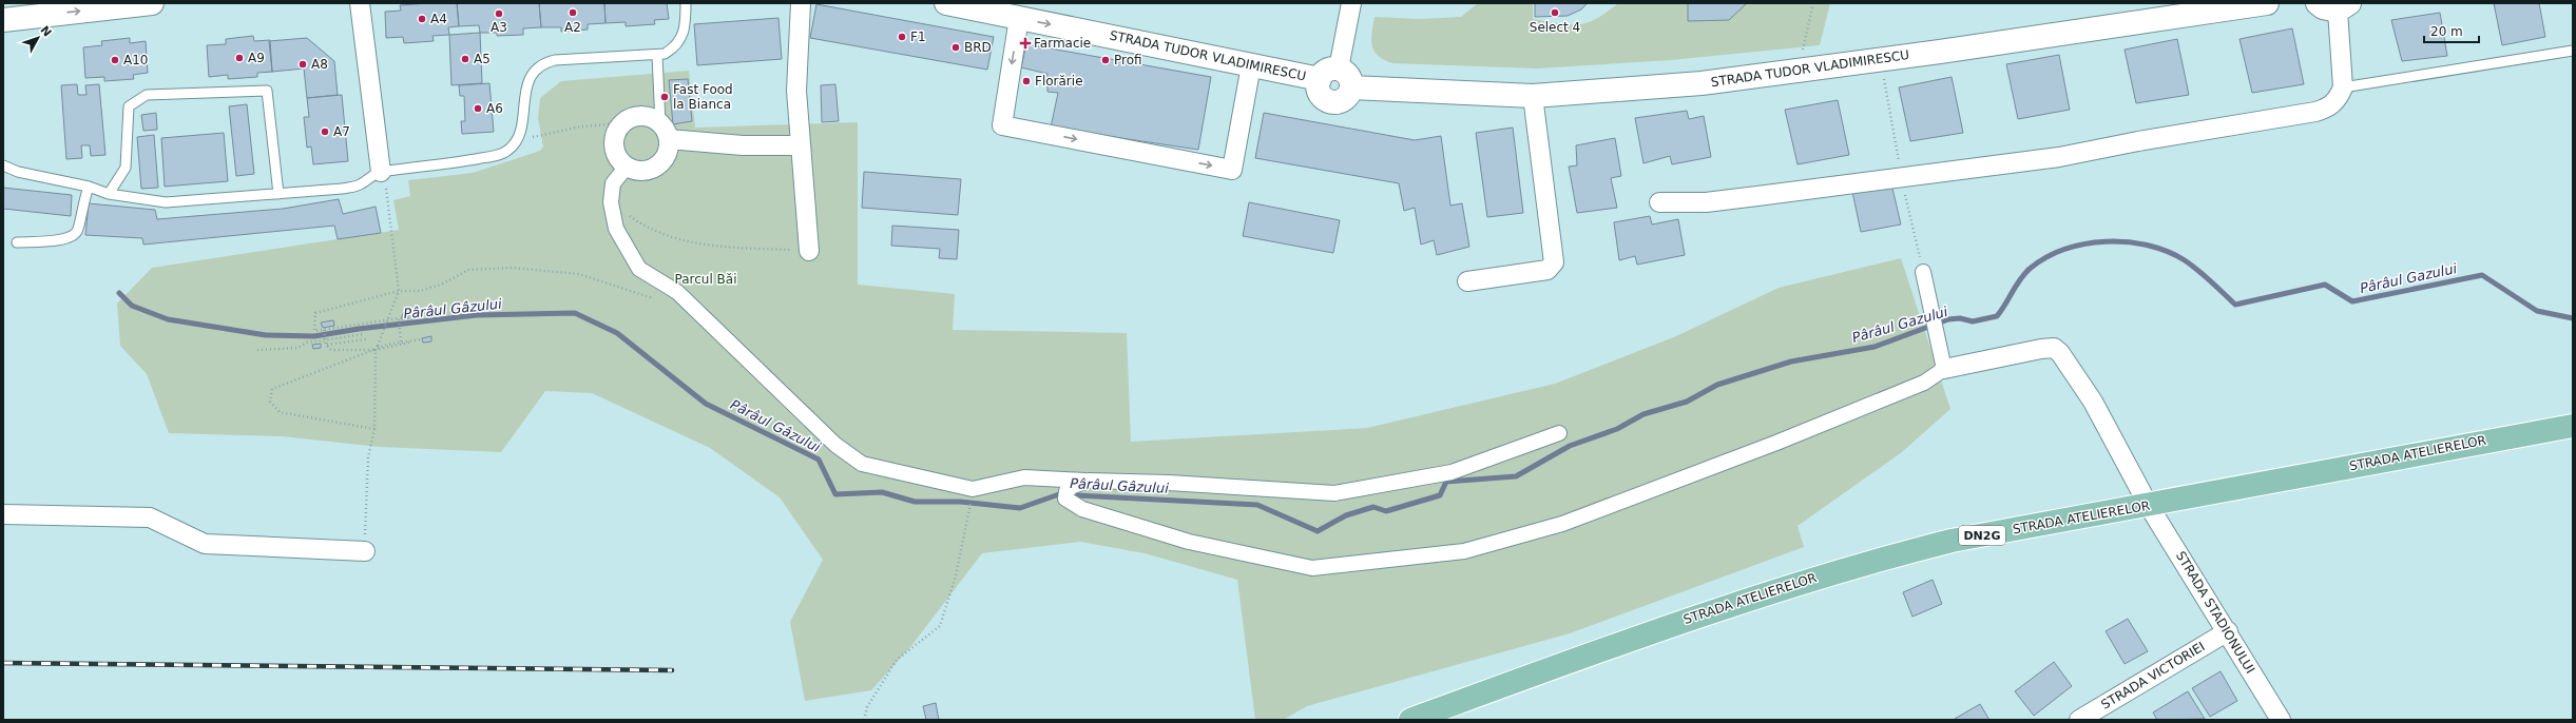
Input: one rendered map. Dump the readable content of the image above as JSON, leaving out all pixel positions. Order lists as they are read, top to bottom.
{
  "streets": {
    "main road": ["STRADA ATELIERELOR", "DN2G"],
    "street": ["STRADA TUDOR VLADIMIRESCU", "STRADA STADIONULUI", "STRADA VICTORIEI"]
  },
  "crossings": [
    ["STRADA ATELIERELOR", "STRADA STADIONULUI"],
    ["STRADA STADIONULUI", "STRADA VICTORIEI"]
  ],
  "water": ["Pârâul Gazului", "Pârâul Gâzului"],
  "parks": ["Parcul Băi"],
  "places": {
    "other": [
      "A2",
      "Select 4",
      "A3",
      "A4",
      "F1",
      "BRD",
      "A9",
      "A5",
      "A10",
      "Profi",
      "A8",
      "Florărie",
      "Fast Food la Bianca",
      "A6",
      "A7"
    ],
    "health": ["Farmacie"]
  },
  "scale_bar": "20 m",
  "north": "top right"
}
